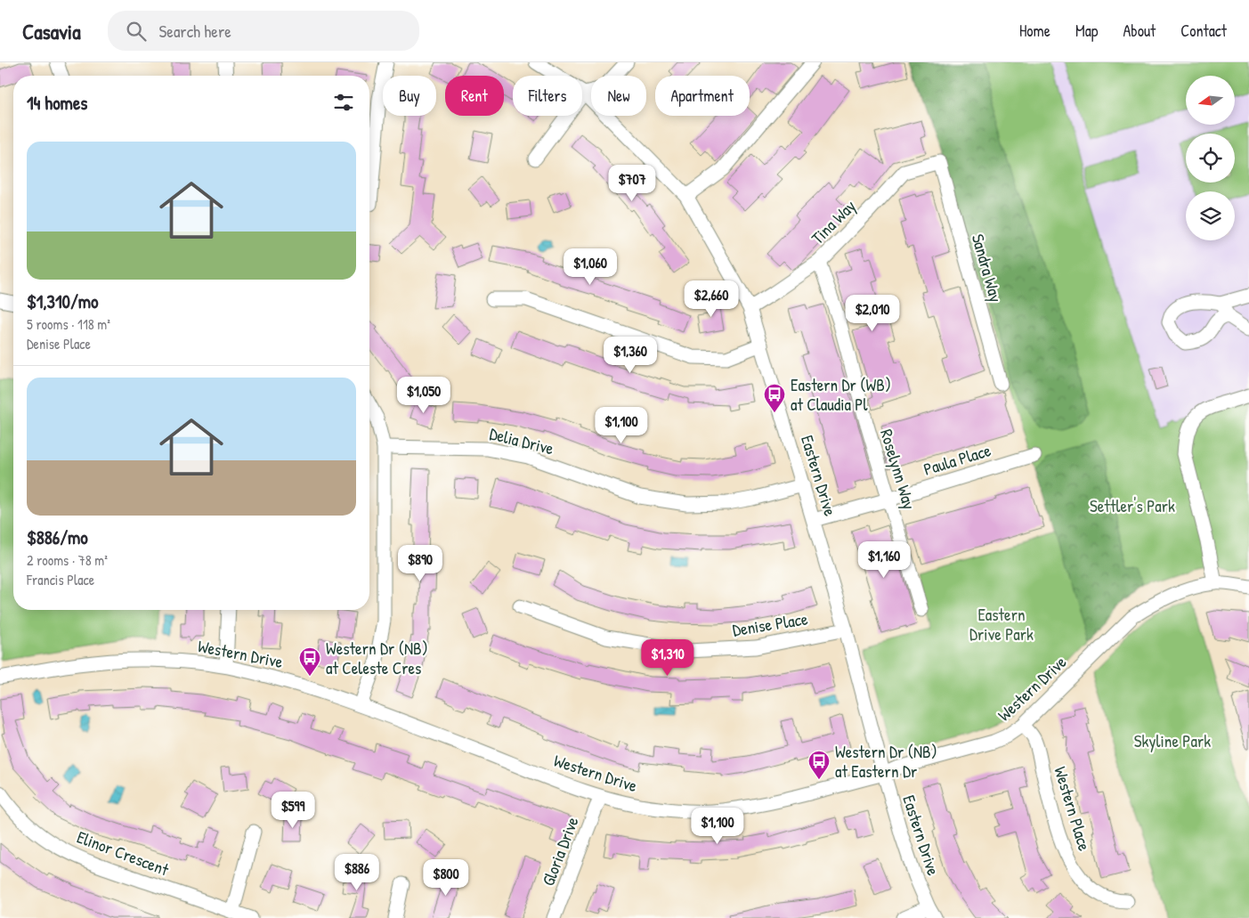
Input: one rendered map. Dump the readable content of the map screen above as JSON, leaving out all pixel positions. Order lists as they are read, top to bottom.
{
  "streets": {
    "street": [
      "Tina Way",
      "Sandra Way",
      "Delia Drive",
      "Paula Place",
      "Roselynn Way",
      "Eastern Drive",
      "Denise Place",
      "Western Drive",
      "Western Place",
      "Gloria Drive",
      "Elinor Crescent"
    ]
  },
  "crossings": [
    ["Tina Way", "Sandra Way"],
    ["Tina Way", "Roselynn Way"],
    ["Tina Way", "Eastern Drive"],
    ["Delia Drive", "Eastern Drive"],
    ["Paula Place", "Roselynn Way"],
    ["Paula Place", "Eastern Drive"],
    ["Eastern Drive", "Denise Place"],
    ["Eastern Drive", "Western Drive"],
    ["Western Drive", "Western Place"],
    ["Western Drive", "Gloria Drive"]
  ],
  "parks": ["Settler's Park", "Eastern Drive Park", "Skyline Park"],
  "places": {
    "bus stop": ["Eastern Dr (WB) at Claudia Pl", "Western Dr (NB) at Celeste Cres", "Western Dr (NB) at Eastern Dr"]
  },
  "north": "left",
  "page": {
    "header": "Casavia",
    "search": "Search here",
    "nav": [
      "Home",
      "Map",
      "About",
      "Contact"
    ],
    "chip": [
      "Buy",
      "Rent",
      "Filters",
      "New",
      "Apartment"
    ],
    "heading": "14 homes",
    "list": [
      {
        "name": "$1,310/mo",
        "note": "5 rooms · 118 m² · Denise Place"
      },
      {
        "name": "$886/mo",
        "note": "2 rooms · 78 m² · Francis Place"
      }
    ],
    "price": [
      "$707",
      "$1,060",
      "$2,660",
      "$2,010",
      "$1,360",
      "$1,050",
      "$1,100",
      "$1,160",
      "$890",
      "$1,310",
      "$599",
      "$1,100",
      "$886",
      "$800"
    ]
  }
}
